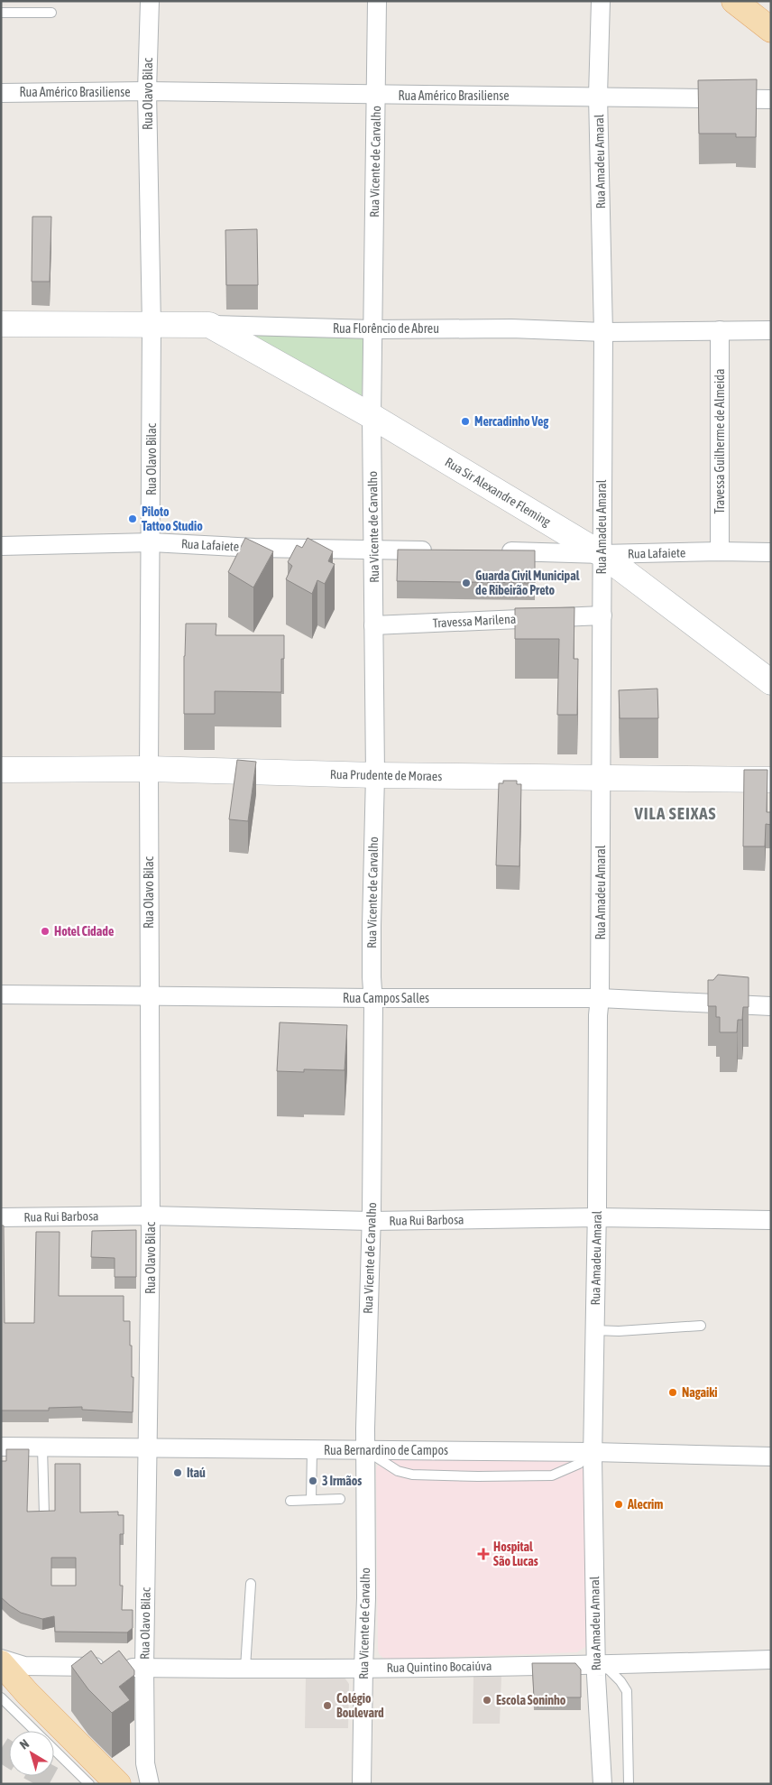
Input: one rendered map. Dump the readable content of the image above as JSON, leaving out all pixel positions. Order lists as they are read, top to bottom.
{
  "streets": {
    "main road": ["Rua Florêncio de Abreu", "Rua Sir Alexandre Fleming", "Rua Prudente de Moraes"],
    "street": [
      "Rua Américo Brasiliense",
      "Rua Olavo Bilac",
      "Rua Vicente de Carvalho",
      "Rua Amadeu Amaral",
      "Travessa Guilherme de Almeida",
      "Rua Lafaiete",
      "Travessa Marilena",
      "Rua Campos Salles",
      "Rua Rui Barbosa",
      "Rua Bernardino de Campos",
      "Rua Quintino Bocaiúva"
    ]
  },
  "crossings": [
    ["Rua Américo Brasiliense", "Rua Olavo Bilac"],
    ["Rua Américo Brasiliense", "Rua Vicente de Carvalho"],
    ["Rua Américo Brasiliense", "Rua Amadeu Amaral"],
    ["Rua Olavo Bilac", "Rua Florêncio de Abreu"],
    ["Rua Olavo Bilac", "Rua Lafaiete"],
    ["Rua Olavo Bilac", "Rua Prudente de Moraes"],
    ["Rua Olavo Bilac", "Rua Campos Salles"],
    ["Rua Olavo Bilac", "Rua Rui Barbosa"],
    ["Rua Olavo Bilac", "Rua Bernardino de Campos"],
    ["Rua Olavo Bilac", "Rua Quintino Bocaiúva"],
    ["Rua Vicente de Carvalho", "Rua Florêncio de Abreu"],
    ["Rua Vicente de Carvalho", "Rua Sir Alexandre Fleming"],
    ["Rua Vicente de Carvalho", "Rua Lafaiete"],
    ["Rua Vicente de Carvalho", "Travessa Marilena"],
    ["Rua Vicente de Carvalho", "Rua Prudente de Moraes"],
    ["Rua Vicente de Carvalho", "Rua Campos Salles"],
    ["Rua Vicente de Carvalho", "Rua Rui Barbosa"],
    ["Rua Vicente de Carvalho", "Rua Bernardino de Campos"],
    ["Rua Vicente de Carvalho", "Rua Quintino Bocaiúva"],
    ["Rua Amadeu Amaral", "Rua Florêncio de Abreu"],
    ["Rua Amadeu Amaral", "Rua Sir Alexandre Fleming"],
    ["Rua Amadeu Amaral", "Rua Lafaiete"],
    ["Rua Amadeu Amaral", "Travessa Marilena"],
    ["Rua Amadeu Amaral", "Rua Prudente de Moraes"],
    ["Rua Amadeu Amaral", "Rua Campos Salles"],
    ["Rua Amadeu Amaral", "Rua Rui Barbosa"],
    ["Rua Amadeu Amaral", "Rua Bernardino de Campos"],
    ["Rua Amadeu Amaral", "Rua Quintino Bocaiúva"],
    ["Rua Florêncio de Abreu", "Travessa Guilherme de Almeida"],
    ["Rua Florêncio de Abreu", "Rua Sir Alexandre Fleming"],
    ["Travessa Guilherme de Almeida", "Rua Lafaiete"],
    ["Rua Sir Alexandre Fleming", "Rua Lafaiete"]
  ],
  "districts": ["VILA SEIXAS"],
  "places": {
    "other": [
      "Mercadinho Veg",
      "Piloto Tattoo Studio",
      "Guarda Civil Municipal de Ribeirão Preto",
      "Hotel Cidade",
      "Nagaiki",
      "Itaú",
      "3 Irmãos",
      "Alecrim",
      "Escola Soninho",
      "Colégio Boulevard"
    ],
    "health": ["Hospital São Lucas"]
  },
  "north": "top left"
}
